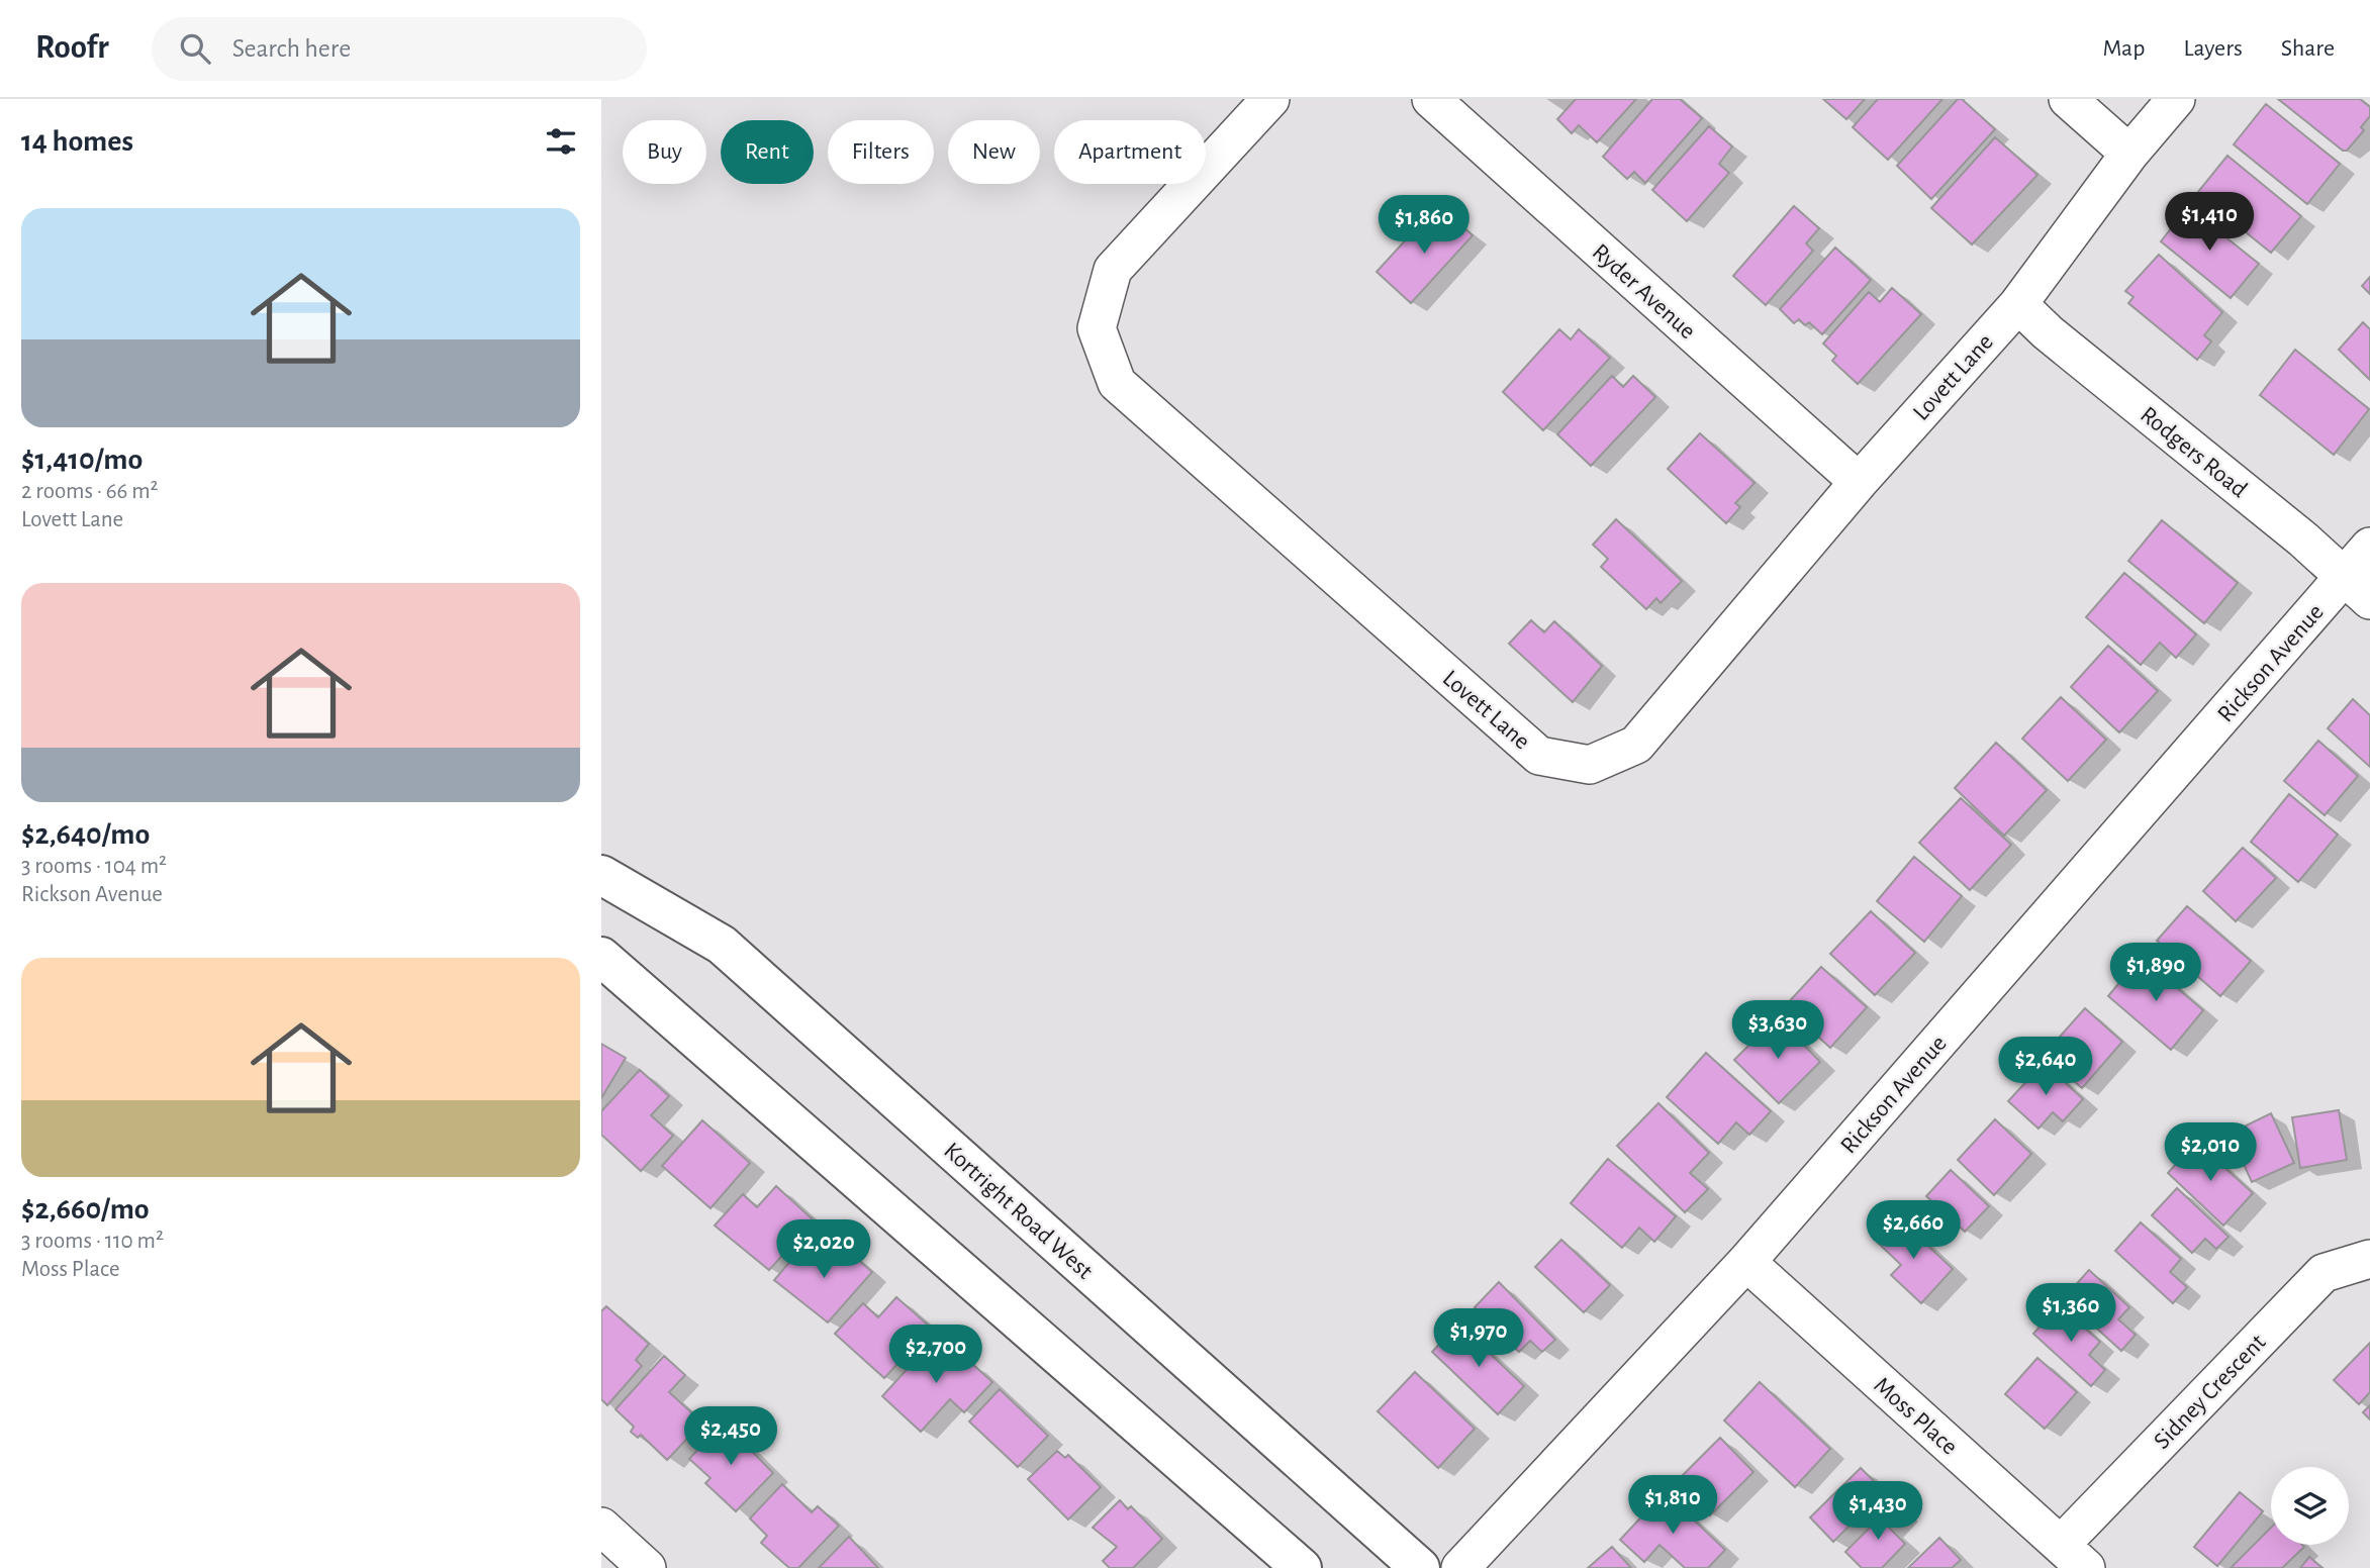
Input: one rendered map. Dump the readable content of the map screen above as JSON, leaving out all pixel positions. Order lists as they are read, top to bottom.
{
  "streets": {
    "street": [
      "Ryder Avenue",
      "Lovett Lane",
      "Rodgers Road",
      "Rickson Avenue",
      "Kortright Road West",
      "Sidney Crescent",
      "Moss Place"
    ]
  },
  "crossings": [
    ["Ryder Avenue", "Lovett Lane"],
    ["Lovett Lane", "Rodgers Road"],
    ["Rodgers Road", "Rickson Avenue"],
    ["Rickson Avenue", "Moss Place"],
    ["Sidney Crescent", "Moss Place"]
  ],
  "page": {
    "header": "Roofr",
    "search": "Search here",
    "nav": ["Map", "Layers", "Share"],
    "heading": "14 homes",
    "chip": [
      "Buy",
      "Rent",
      "Filters",
      "New",
      "Apartment"
    ],
    "list": [
      {
        "name": "$1,410/mo",
        "note": "2 rooms · 66 m² · Lovett Lane"
      },
      {
        "name": "$2,640/mo",
        "note": "3 rooms · 104 m² · Rickson Avenue"
      },
      {
        "name": "$2,660/mo",
        "note": "3 rooms · 110 m² · Moss Place"
      }
    ],
    "price": [
      "$1,410",
      "$1,860",
      "$1,890",
      "$3,630",
      "$2,640",
      "$2,010",
      "$2,660",
      "$2,020",
      "$1,360",
      "$1,970",
      "$2,700",
      "$2,450",
      "$1,810",
      "$1,430"
    ]
  }
}
